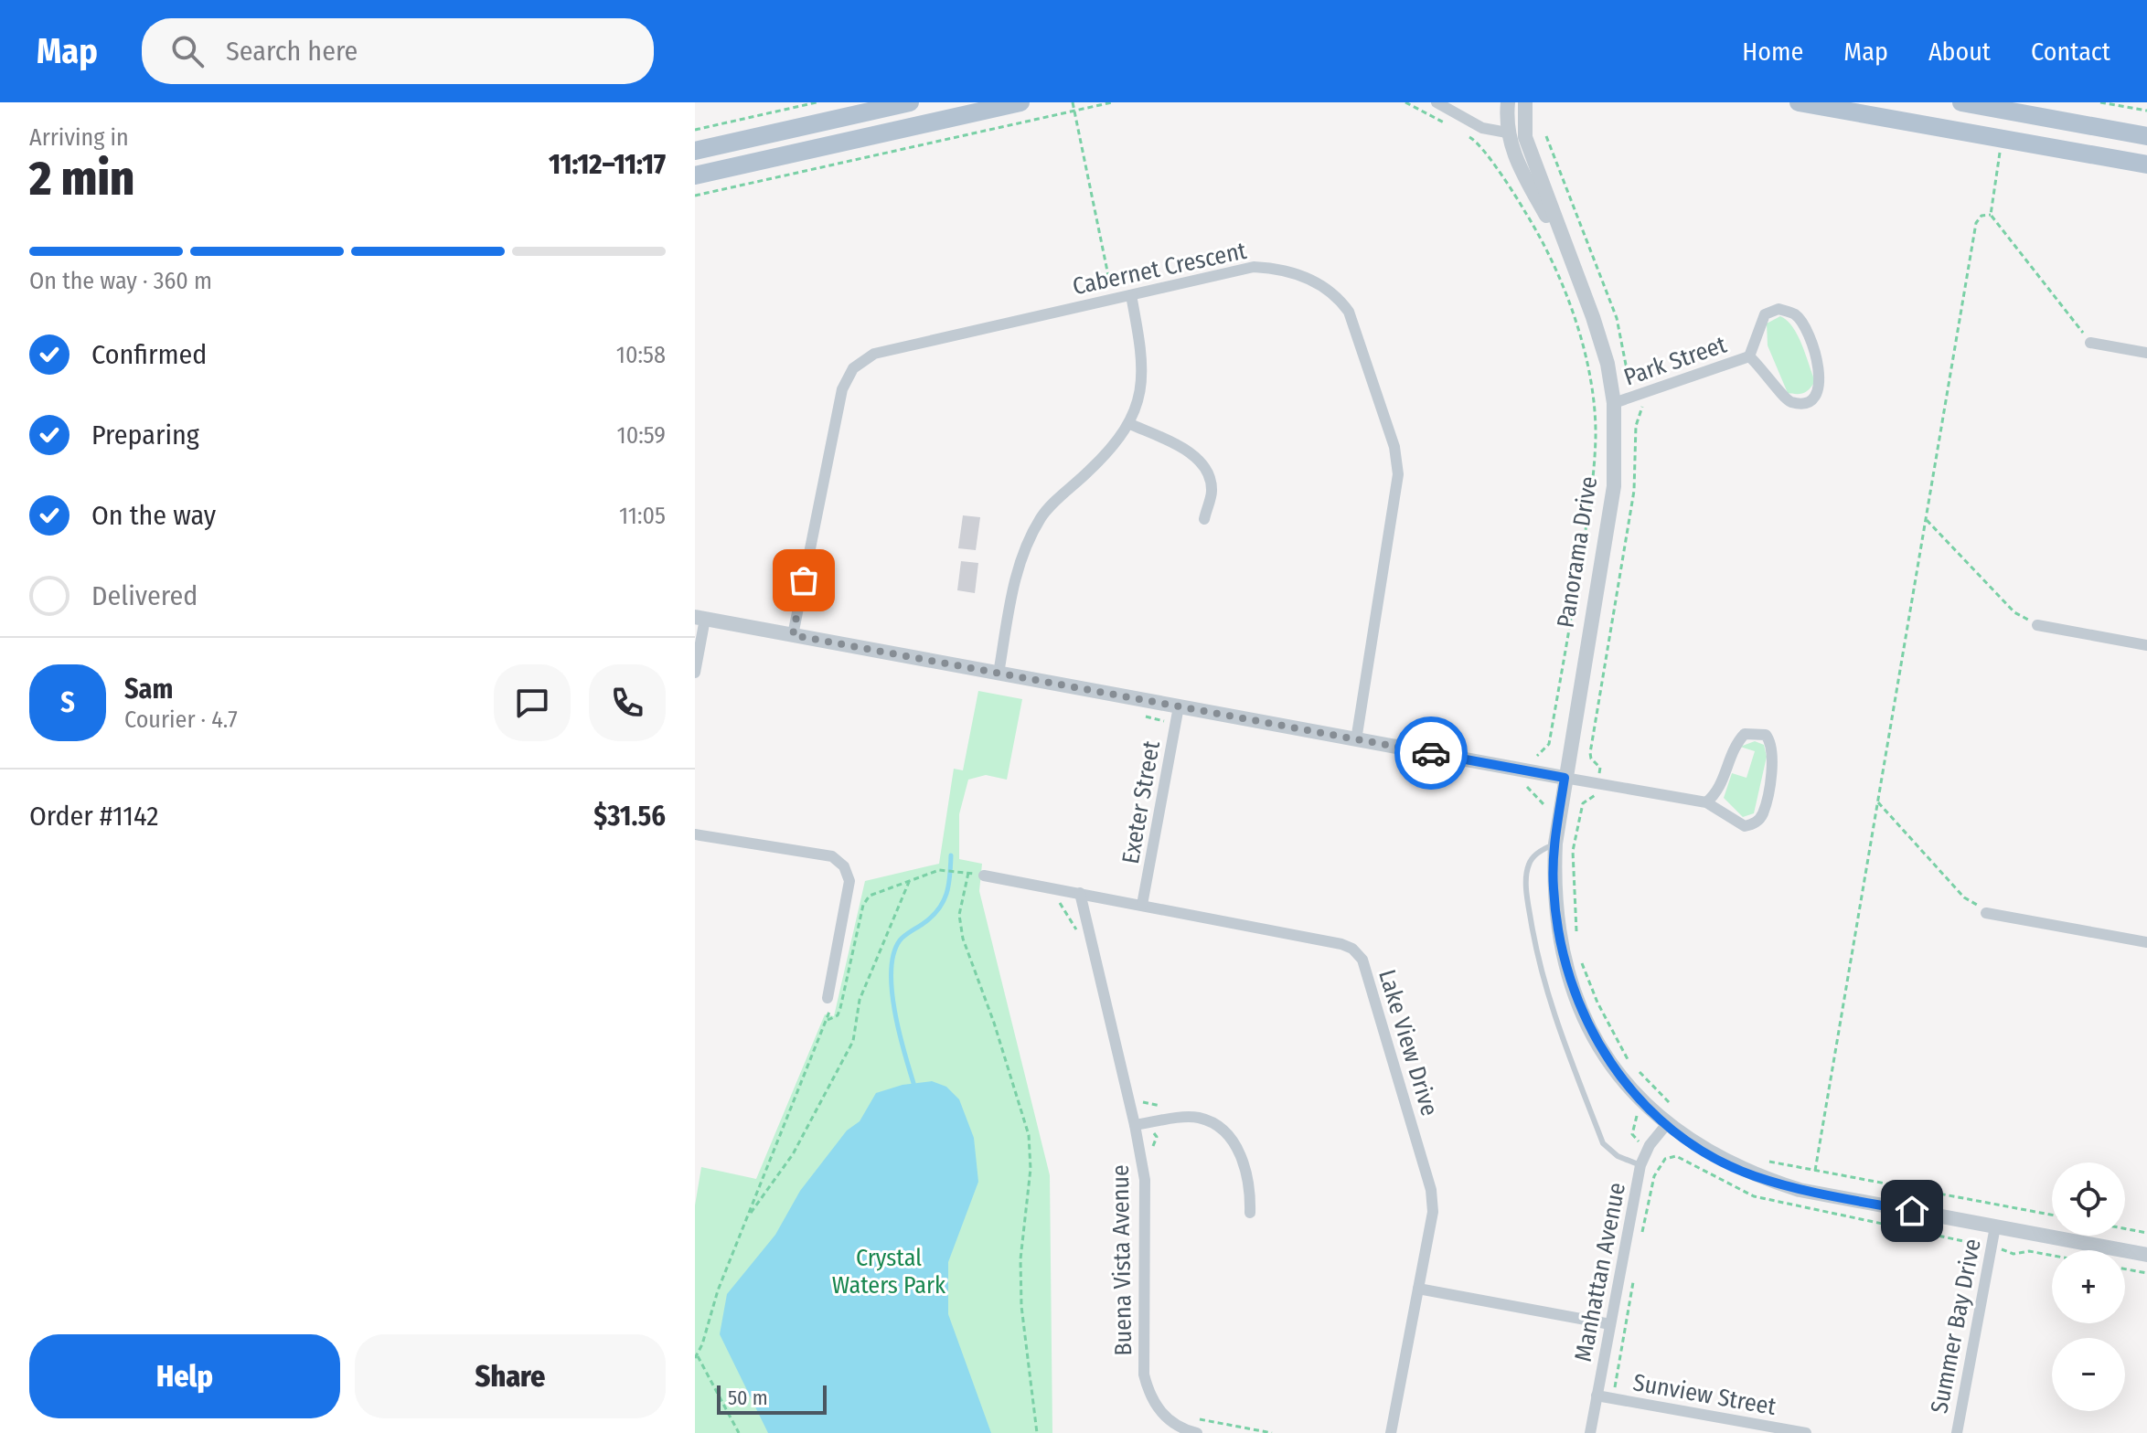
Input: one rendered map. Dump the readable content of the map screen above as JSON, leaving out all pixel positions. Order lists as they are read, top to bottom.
{
  "streets": {
    "street": [
      "Cabernet Crescent",
      "Park Street",
      "Panorama Drive",
      "Exeter Street",
      "Lake View Drive",
      "Buena Vista Avenue",
      "Manhattan Avenue",
      "Summer Bay Drive",
      "Sunview Street"
    ]
  },
  "crossings": [
    ["Park Street", "Panorama Drive"],
    ["Panorama Drive", "Manhattan Avenue"],
    ["Panorama Drive", "Summer Bay Drive"],
    ["Exeter Street", "Lake View Drive"],
    ["Lake View Drive", "Buena Vista Avenue"],
    ["Manhattan Avenue", "Sunview Street"]
  ],
  "parks": ["Crystal Waters Park"],
  "scale_bar": "50 m",
  "page": {
    "header": "Map",
    "search": "Search here",
    "nav": [
      "Home",
      "Map",
      "About",
      "Contact"
    ],
    "heading": ["2 min", "Arriving in", "11:12–11:17"],
    "panel": [
      "Sam",
      "Courier · 4.7",
      "Order #1142",
      "$31.56"
    ],
    "bar": "On the way · 360 m",
    "list": [
      ["Confirmed", "10:58"],
      ["Preparing", "10:59"],
      ["On the way", "11:05"],
      "Delivered"
    ],
    "round": "S",
    "map_buttons": ["+", "−"],
    "buttons": ["Help", "Share"],
    "scale": "50 m"
  }
}
